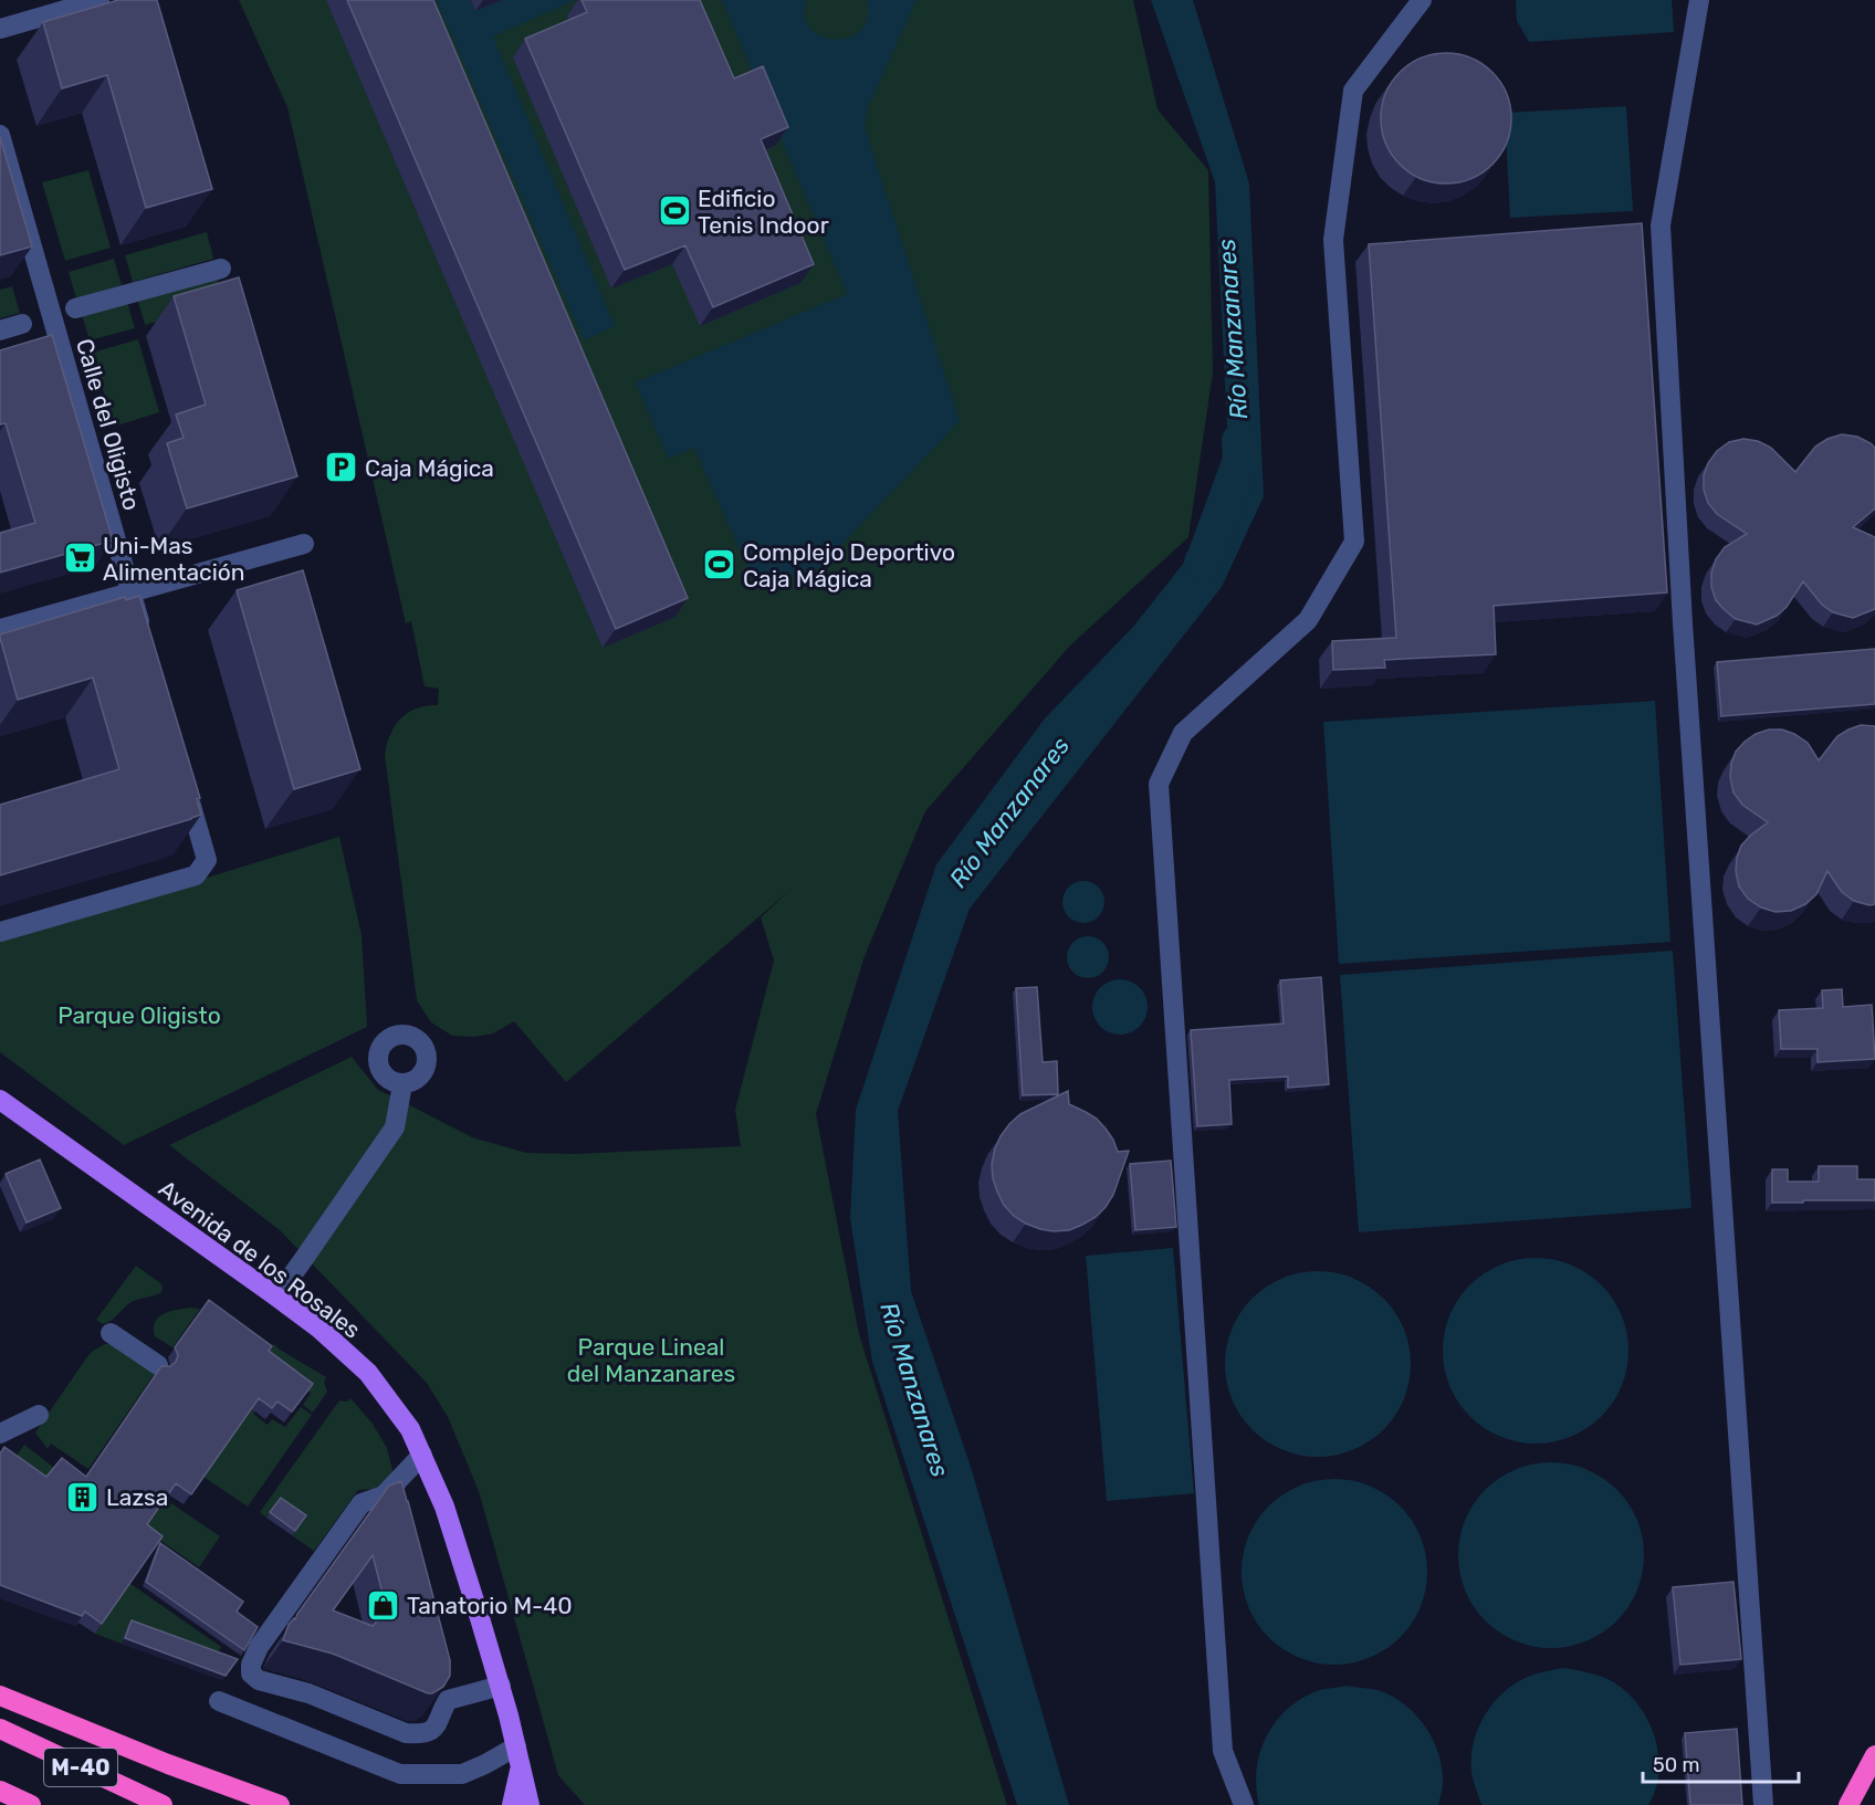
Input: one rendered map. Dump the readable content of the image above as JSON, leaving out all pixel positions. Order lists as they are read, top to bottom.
{
  "streets": {
    "highway": ["M-40"],
    "main road": ["Avenida de los Rosales"],
    "street": ["Calle del Oligisto"]
  },
  "water": ["Río Manzanares"],
  "parks": ["Parque Oligisto", "Parque Lineal del Manzanares"],
  "places": {
    "sports": ["Edificio Tenis Indoor", "Complejo Deportivo Caja Mágica"],
    "parking": ["Caja Mágica"],
    "supermarket": ["Uni-Mas Alimentación"],
    "building": ["Lazsa"],
    "shop": ["Tanatorio M-40"]
  },
  "scale_bar": "50 m"
}
